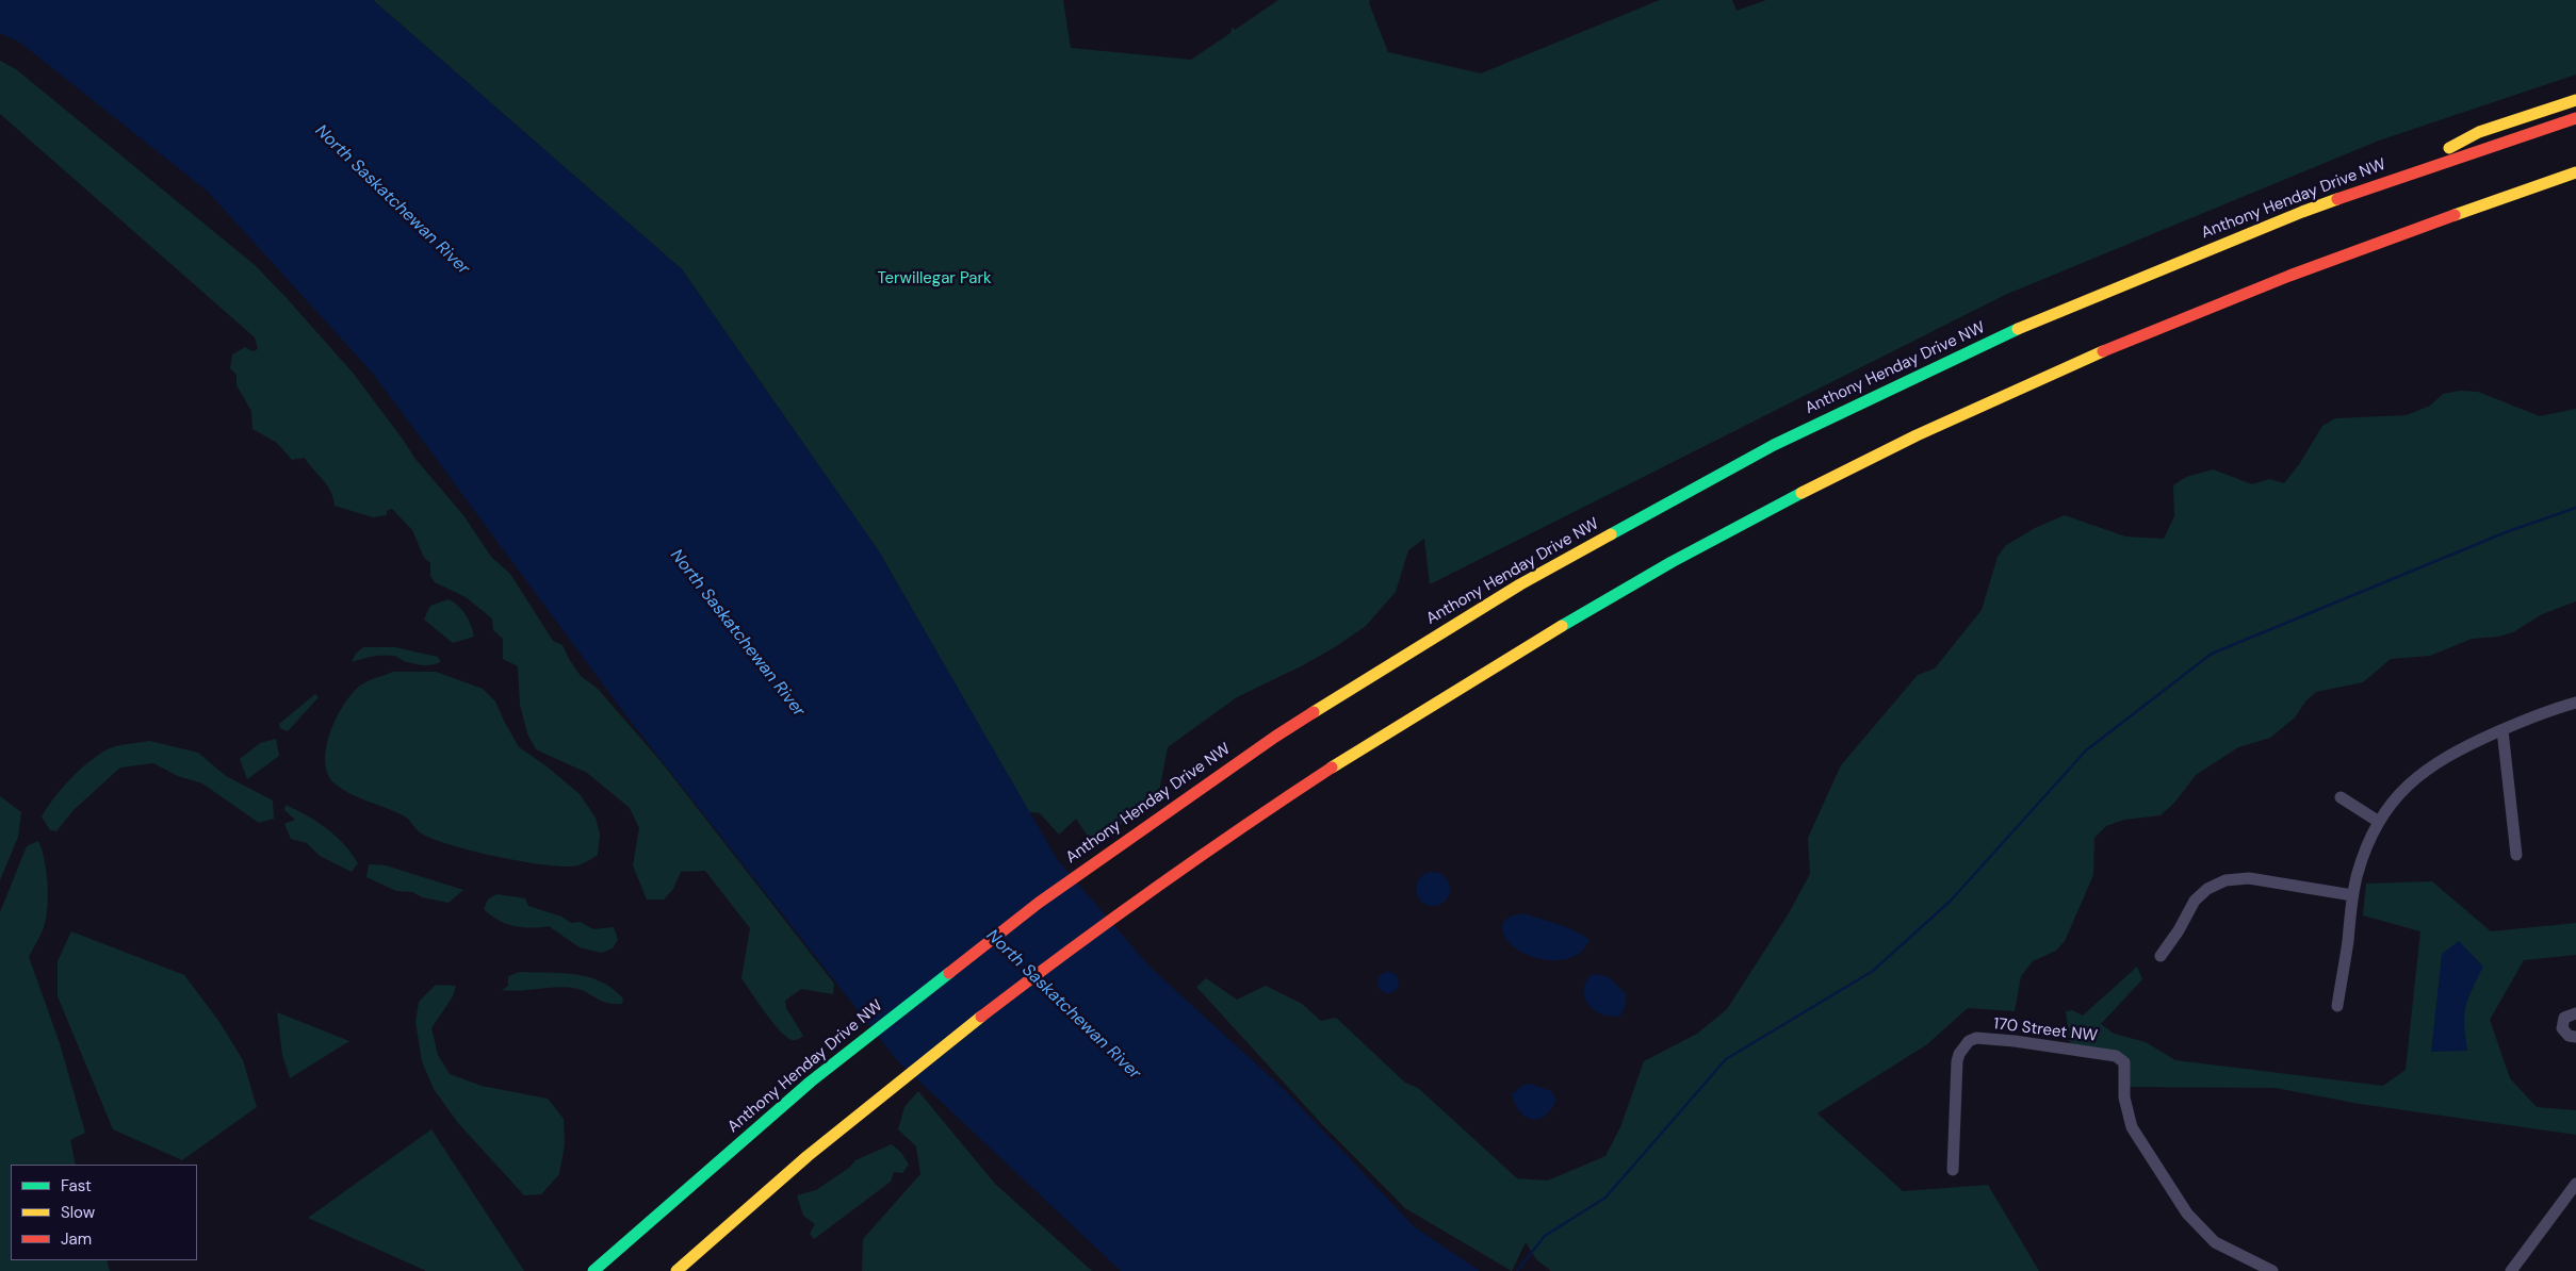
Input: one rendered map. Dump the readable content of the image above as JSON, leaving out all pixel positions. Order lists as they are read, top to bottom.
{
  "streets": {
    "highway": ["Anthony Henday Drive NW"],
    "street": ["170 Street NW"]
  },
  "water": ["North Saskatchewan River"],
  "parks": ["Terwillegar Park"],
  "legend": ["Fast", "Slow", "Jam"]
}
